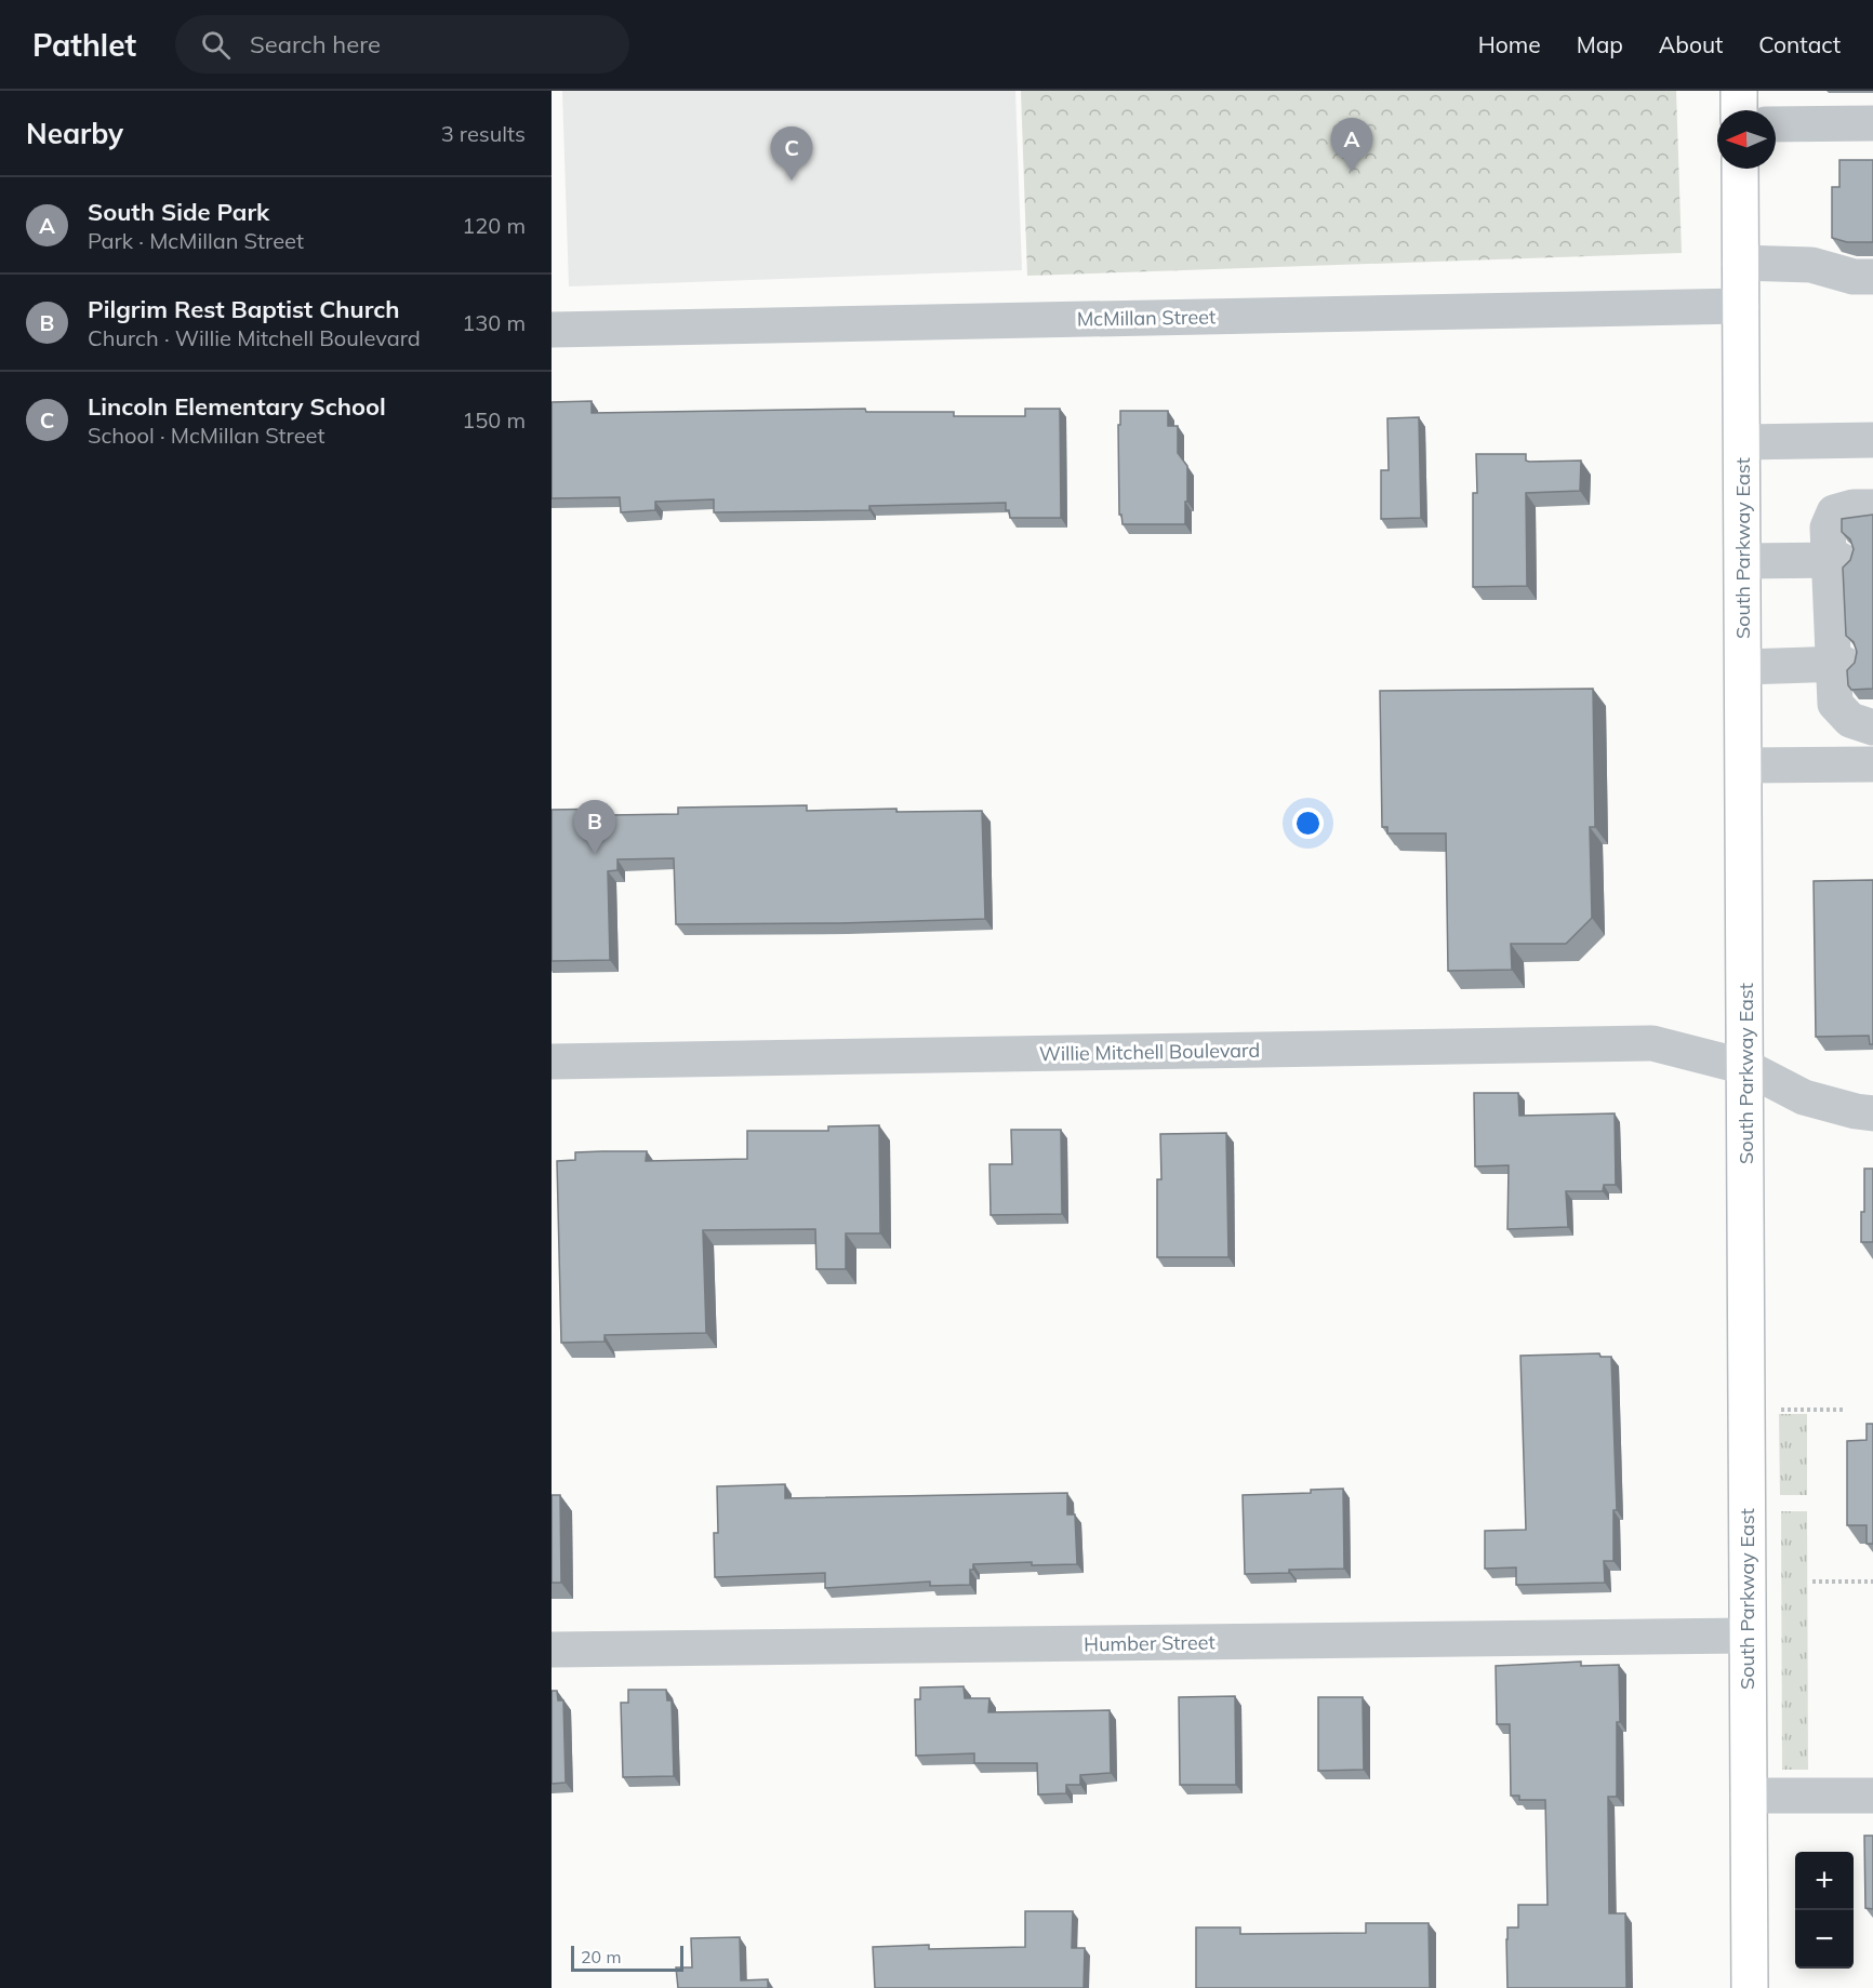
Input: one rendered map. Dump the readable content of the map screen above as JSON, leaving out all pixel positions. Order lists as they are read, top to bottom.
{
  "streets": {
    "main road": ["South Parkway East"],
    "street": ["McMillan Street", "Willie Mitchell Boulevard", "Humber Street"]
  },
  "crossings": [
    ["McMillan Street", "South Parkway East"],
    ["South Parkway East", "Willie Mitchell Boulevard"],
    ["South Parkway East", "Humber Street"]
  ],
  "scale_bar": "20 m",
  "north": "left",
  "page": {
    "header": "Pathlet",
    "search": "Search here",
    "nav": [
      "Home",
      "Map",
      "About",
      "Contact"
    ],
    "heading": ["Nearby", "3 results"],
    "pins": ["A", "C", "B"],
    "list": [
      {
        "mark": "A",
        "name": "South Side Park",
        "note": "Park · McMillan Street",
        "value": "120 m"
      },
      {
        "mark": "B",
        "name": "Pilgrim Rest Baptist Church",
        "note": "Church · Willie Mitchell Boulevard",
        "value": "130 m"
      },
      {
        "mark": "C",
        "name": "Lincoln Elementary School",
        "note": "School · McMillan Street",
        "value": "150 m"
      }
    ],
    "map_buttons": ["+", "−"],
    "scale": "20 m"
  }
}
